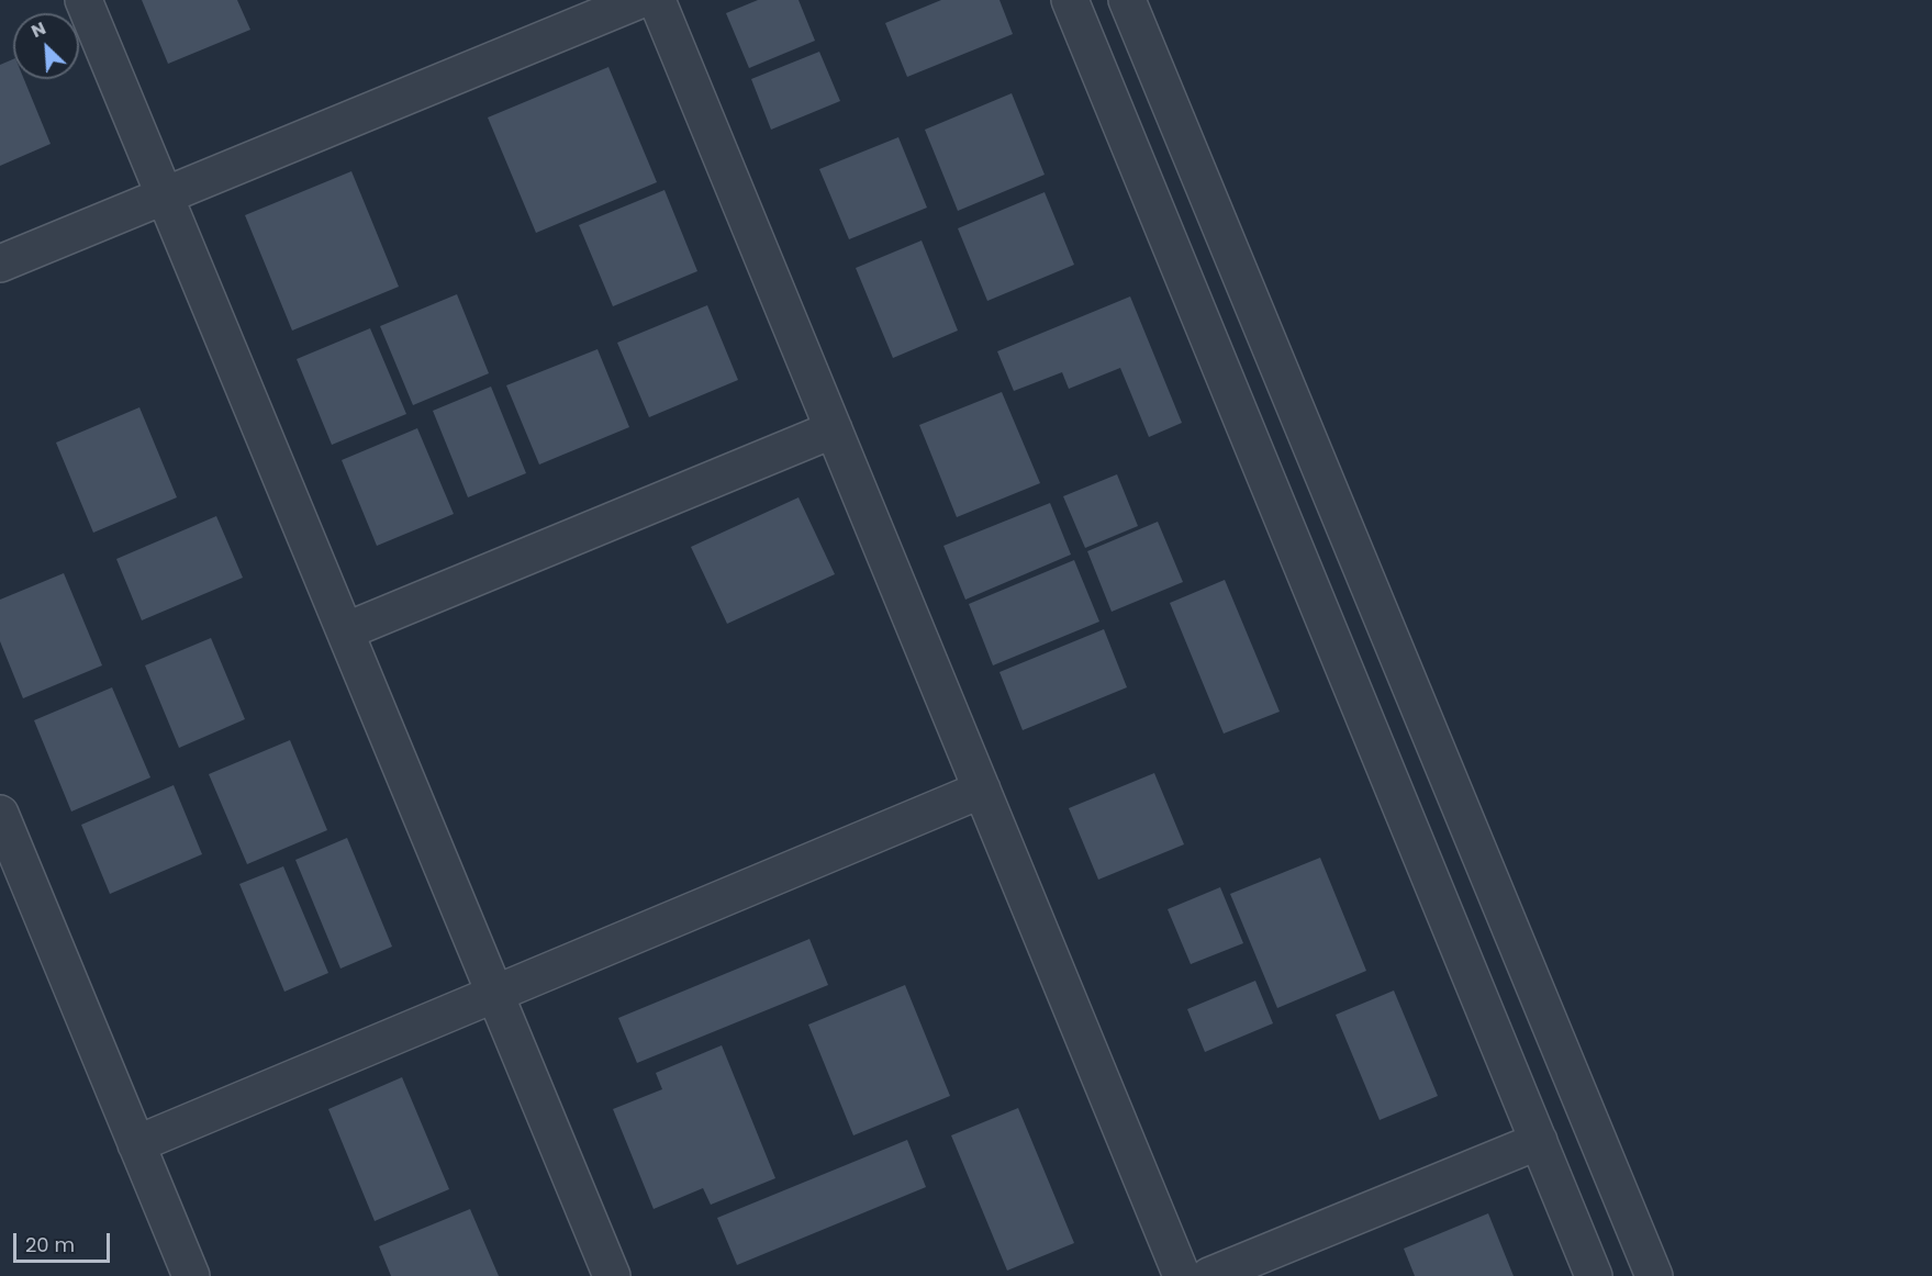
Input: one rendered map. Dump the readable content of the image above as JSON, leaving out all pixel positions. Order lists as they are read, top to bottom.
{
  "scale_bar": "20 m",
  "north": "top left"
}
